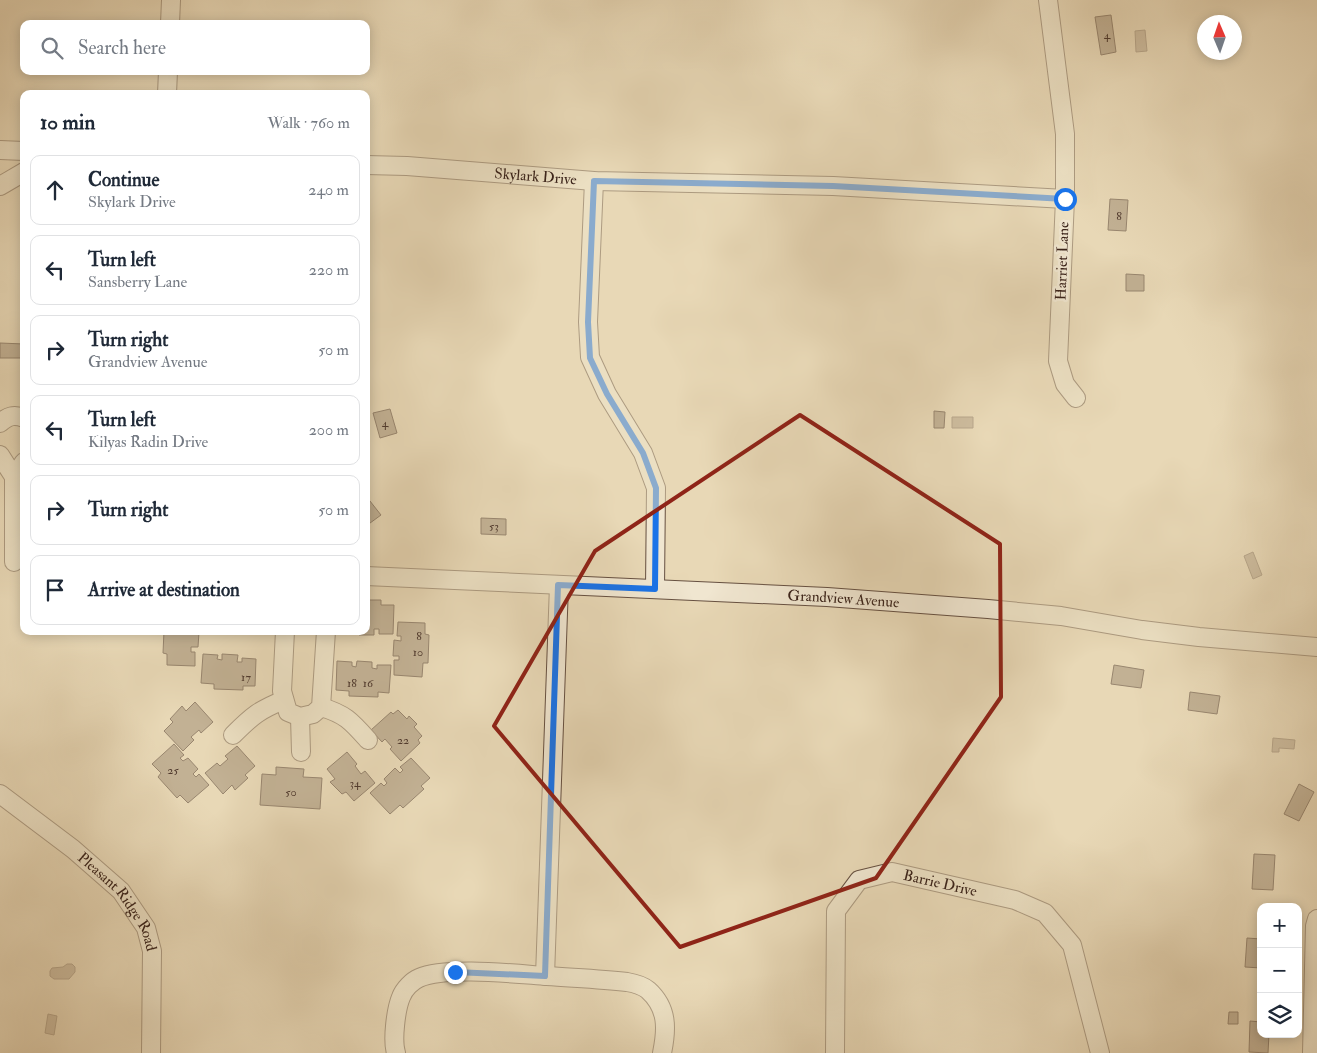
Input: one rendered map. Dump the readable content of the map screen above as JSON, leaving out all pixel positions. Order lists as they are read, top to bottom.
{
  "streets": {
    "street": [
      "Skylark Drive",
      "Harriet Lane",
      "Grandview Avenue",
      "Barrie Drive",
      "Pleasant Ridge Road"
    ]
  },
  "crossings": [
    ["Skylark Drive", "Harriet Lane"]
  ],
  "house_numbers": [
    "4",
    "8",
    "4",
    "53",
    "8",
    "10",
    "17",
    "18",
    "16",
    "22",
    "25",
    "34",
    "50"
  ],
  "north": "top",
  "page": {
    "search": "Search here",
    "heading": ["10 min", "Walk · 760 m"],
    "list": [
      ["Continue", "Skylark Drive", "240 m"],
      ["Turn left", "Sansberry Lane", "220 m"],
      ["Turn right", "Grandview Avenue", "50 m"],
      ["Turn left", "Kilyas Radin Drive", "200 m"],
      ["Turn right", "50 m"],
      "Arrive at destination"
    ],
    "map_buttons": ["+", "−"]
  }
}
